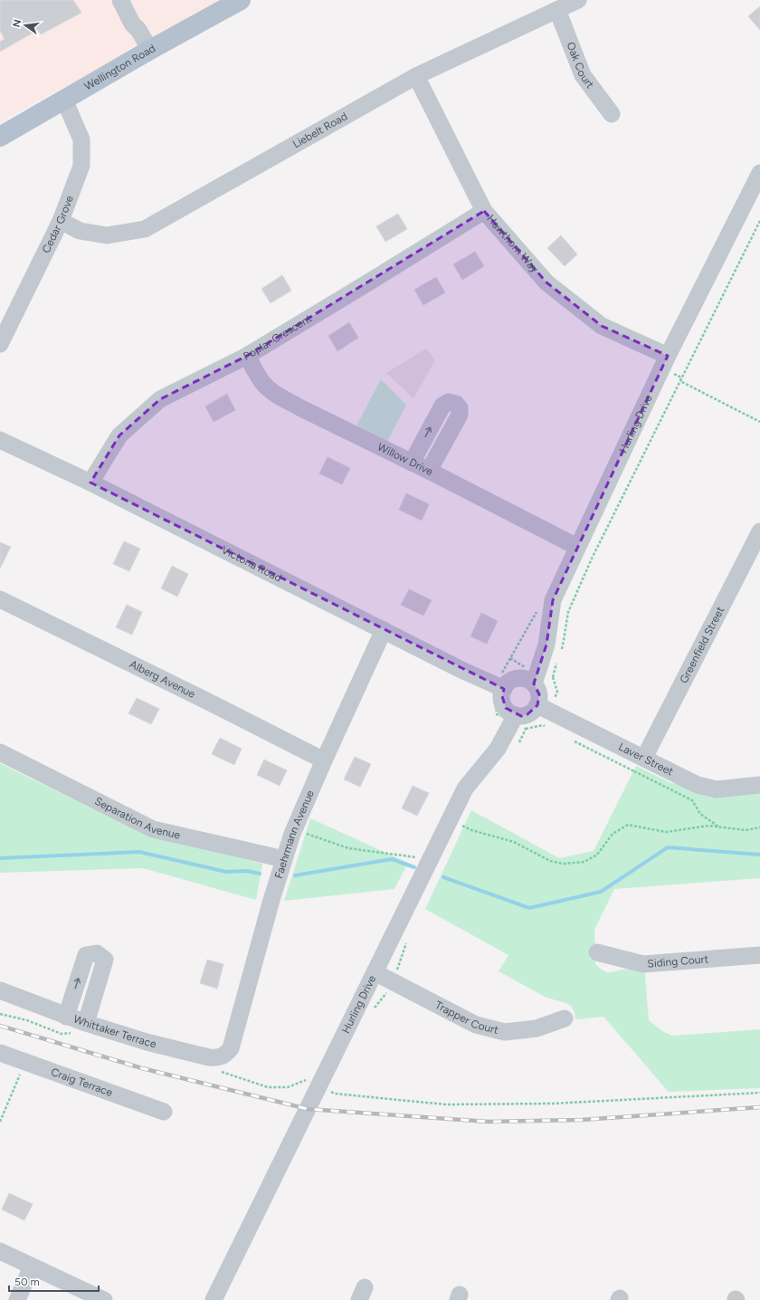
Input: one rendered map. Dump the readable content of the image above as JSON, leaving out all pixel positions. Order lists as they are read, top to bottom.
{
  "streets": {
    "main road": ["Wellington Road"],
    "street": [
      "Oak Court",
      "Liebelt Road",
      "Cedar Grove",
      "Hawthorn Way",
      "Poplar Crescent",
      "Hurling Drive",
      "Willow Drive",
      "Victoria Road",
      "Greenfield Street",
      "Alberg Avenue",
      "Laver Street",
      "Separation Avenue",
      "Faehrmann Avenue",
      "Siding Court",
      "Trapper Court",
      "Whittaker Terrace",
      "Craig Terrace"
    ]
  },
  "crossings": [
    ["Oak Court", "Liebelt Road"],
    ["Wellington Road", "Cedar Grove"],
    ["Liebelt Road", "Cedar Grove"],
    ["Liebelt Road", "Hawthorn Way"],
    ["Hawthorn Way", "Poplar Crescent"],
    ["Hawthorn Way", "Hurling Drive"],
    ["Poplar Crescent", "Willow Drive"],
    ["Poplar Crescent", "Victoria Road"],
    ["Hurling Drive", "Willow Drive"],
    ["Hurling Drive", "Victoria Road"],
    ["Hurling Drive", "Laver Street"],
    ["Hurling Drive", "Trapper Court"],
    ["Victoria Road", "Laver Street"],
    ["Victoria Road", "Faehrmann Avenue"],
    ["Greenfield Street", "Laver Street"],
    ["Alberg Avenue", "Faehrmann Avenue"],
    ["Separation Avenue", "Faehrmann Avenue"],
    ["Faehrmann Avenue", "Whittaker Terrace"]
  ],
  "scale_bar": "50 m",
  "north": "left"
}
